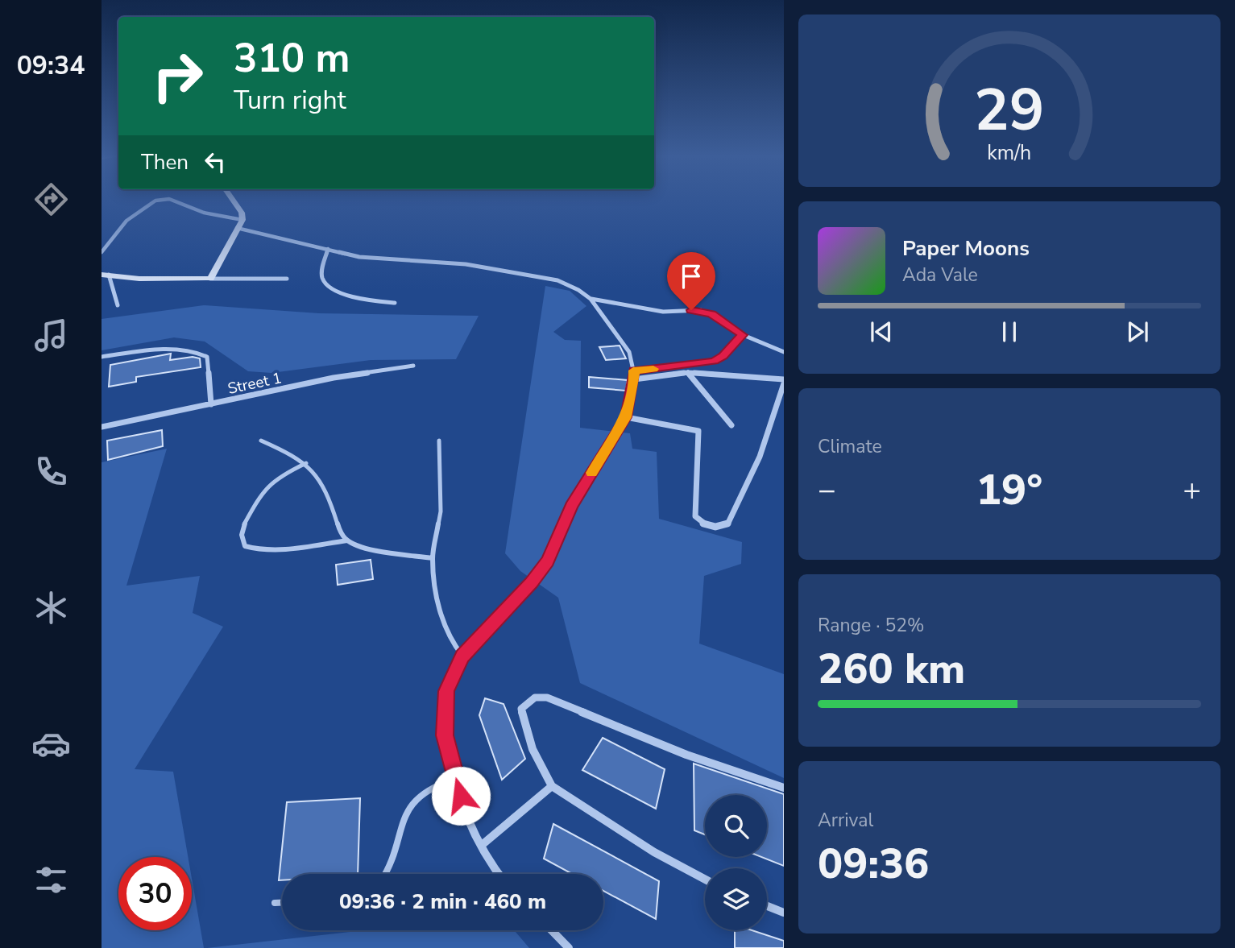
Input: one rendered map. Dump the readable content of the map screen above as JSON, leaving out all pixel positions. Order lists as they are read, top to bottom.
{
  "streets": {
    "street": ["Street 1"]
  },
  "page": {
    "tabs": "09:34",
    "turn": ["310 m", "Turn right"],
    "then": "Then",
    "song": ["Paper Moons", "Ada Vale"],
    "tile": [
      "Climate",
      ["Range · 52%", "260 km"],
      ["Arrival", "09:36"]
    ],
    "heat": ["−", "19°", "+"],
    "limit": "30",
    "trip": "09:36 · 2 min · 460 m",
    "gauge": ["29", "km/h"]
  }
}
